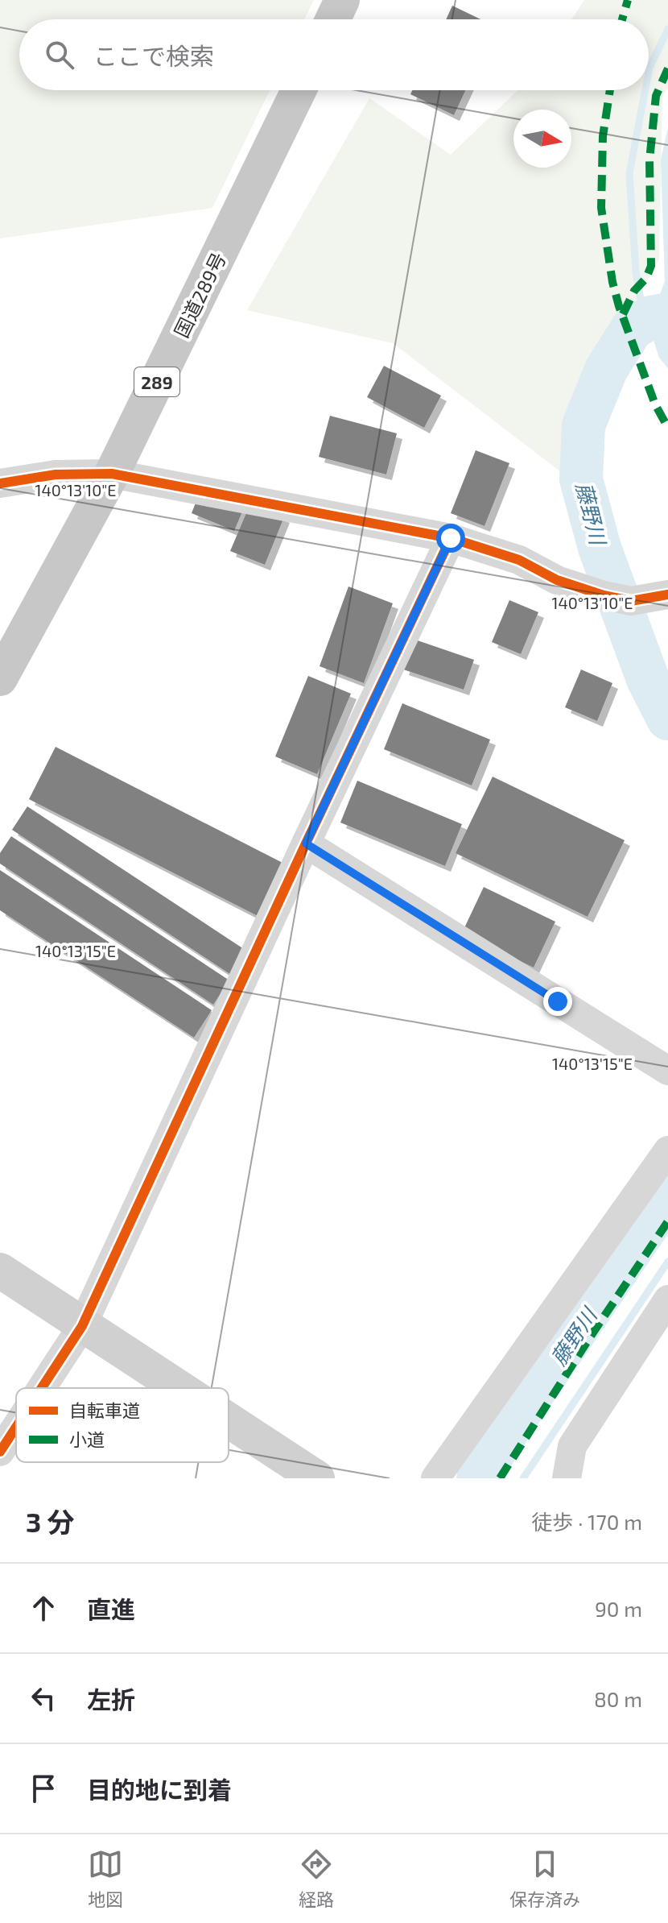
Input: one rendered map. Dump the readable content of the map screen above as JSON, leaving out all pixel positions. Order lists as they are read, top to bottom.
{
  "streets": {
    "highway": ["国道289号", "289"]
  },
  "water": ["藤野川"],
  "legend": ["自転車道", "小道"],
  "north": "right",
  "page": {
    "search": "ここで検索",
    "heading": ["3 分", "徒歩 · 170 m"],
    "list": [
      ["直進", "90 m"],
      ["左折", "80 m"],
      "目的地に到着"
    ],
    "nav": ["地図", "経路", "保存済み"]
  },
  "coordinates": ["140°13'10\"E", "140°13'15\"E"]
}
